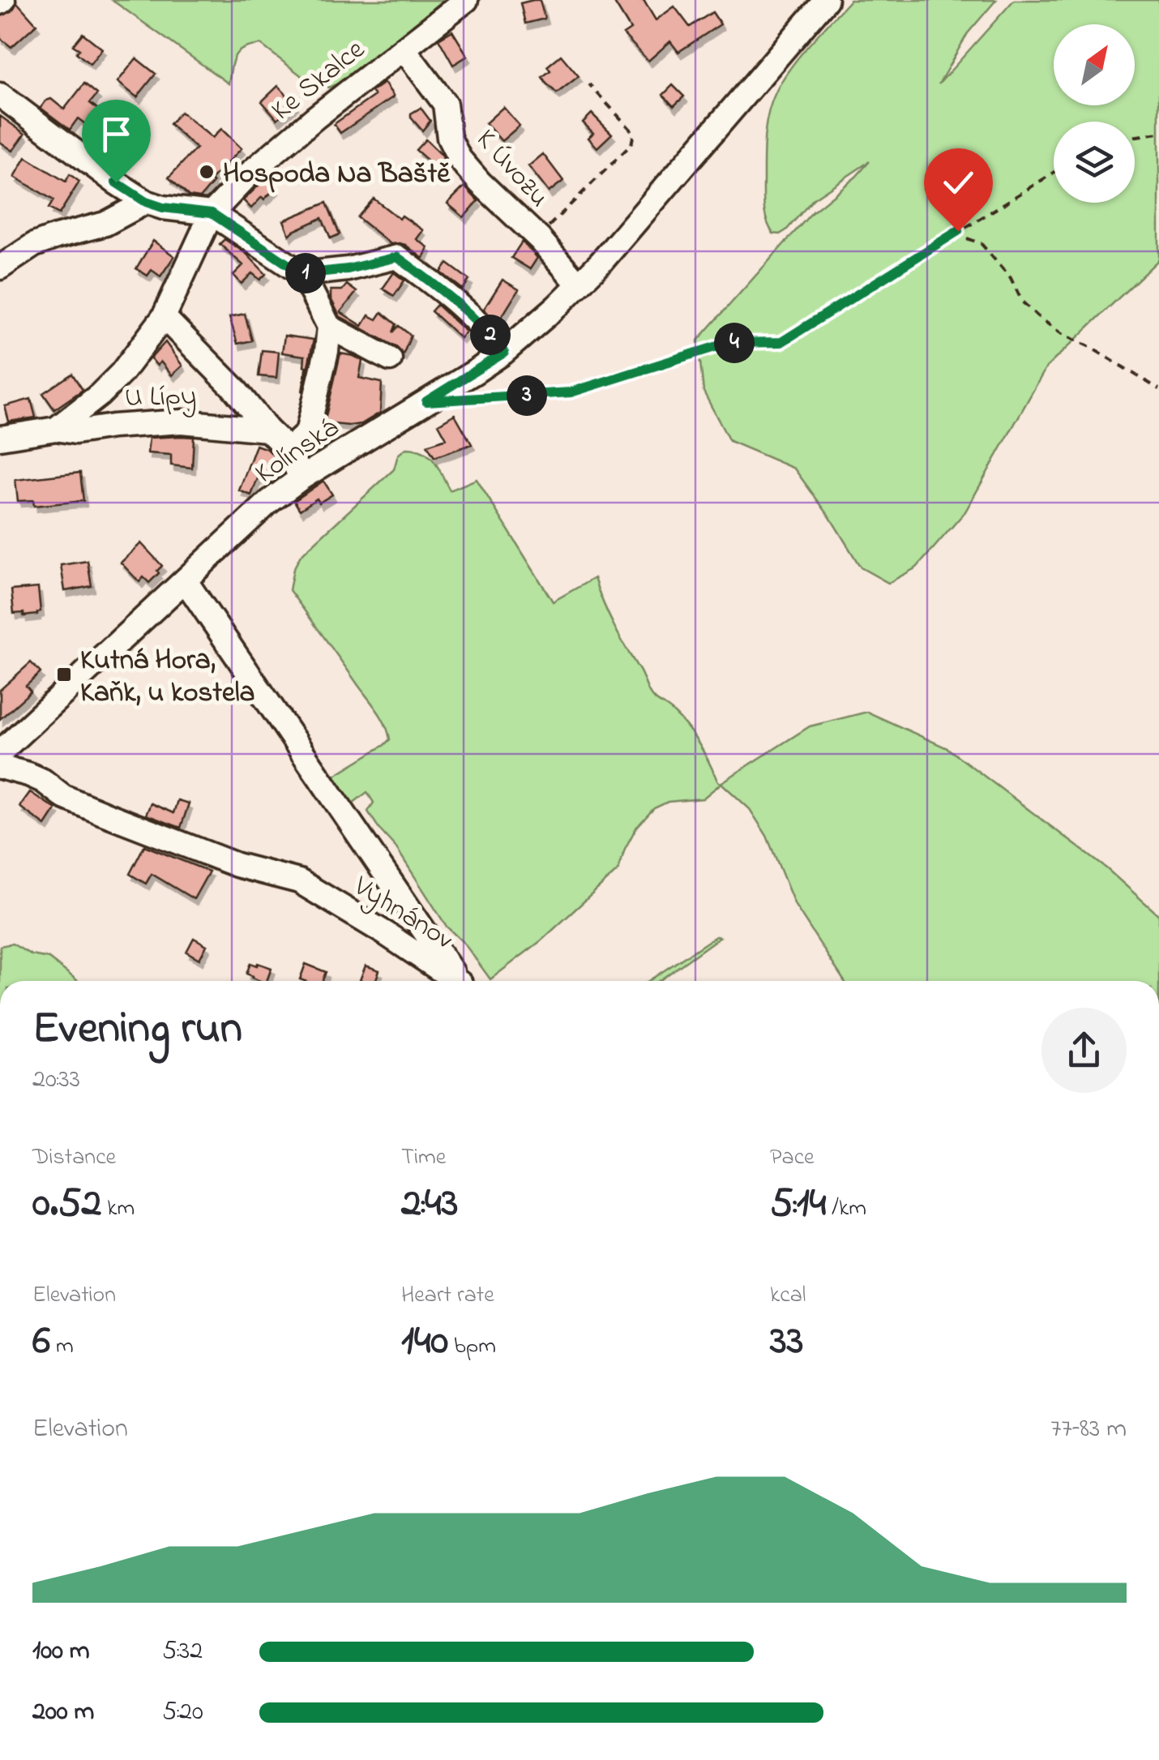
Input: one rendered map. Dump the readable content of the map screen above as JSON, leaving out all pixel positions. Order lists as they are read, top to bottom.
{
  "streets": {
    "street": [
      "Ke Skalce",
      "K Úvozu",
      "U Lípy",
      "Kolínská",
      "Vyhnánov"
    ]
  },
  "crossings": [
    ["Ke Skalce", "K Úvozu"],
    ["Ke Skalce", "U Lípy"],
    ["K Úvozu", "Kolínská"],
    ["U Lípy", "Kolínská"],
    ["Kolínská", "Vyhnánov"]
  ],
  "places": {
    "other": ["Hospoda Na Baště"],
    "transit": ["Kutná Hora, Kaňk, u kostela"]
  },
  "north": "top right",
  "page": {
    "pins": [
      "1",
      "2",
      "4",
      "3"
    ],
    "heading": ["Evening run", "20:33"],
    "stats": [
      ["Distance", "0.52 km"],
      ["Time", "2:43"],
      ["Pace", "5:14 /km"],
      ["Elevation", "6 m"],
      ["Heart rate", "140 bpm"],
      ["kcal", "33"]
    ],
    "chart": ["Elevation", "77–83 m"],
    "list": [
      {
        "name": "100 m",
        "note": "5:32"
      },
      {
        "name": "200 m",
        "note": "5:20"
      }
    ]
  }
}
